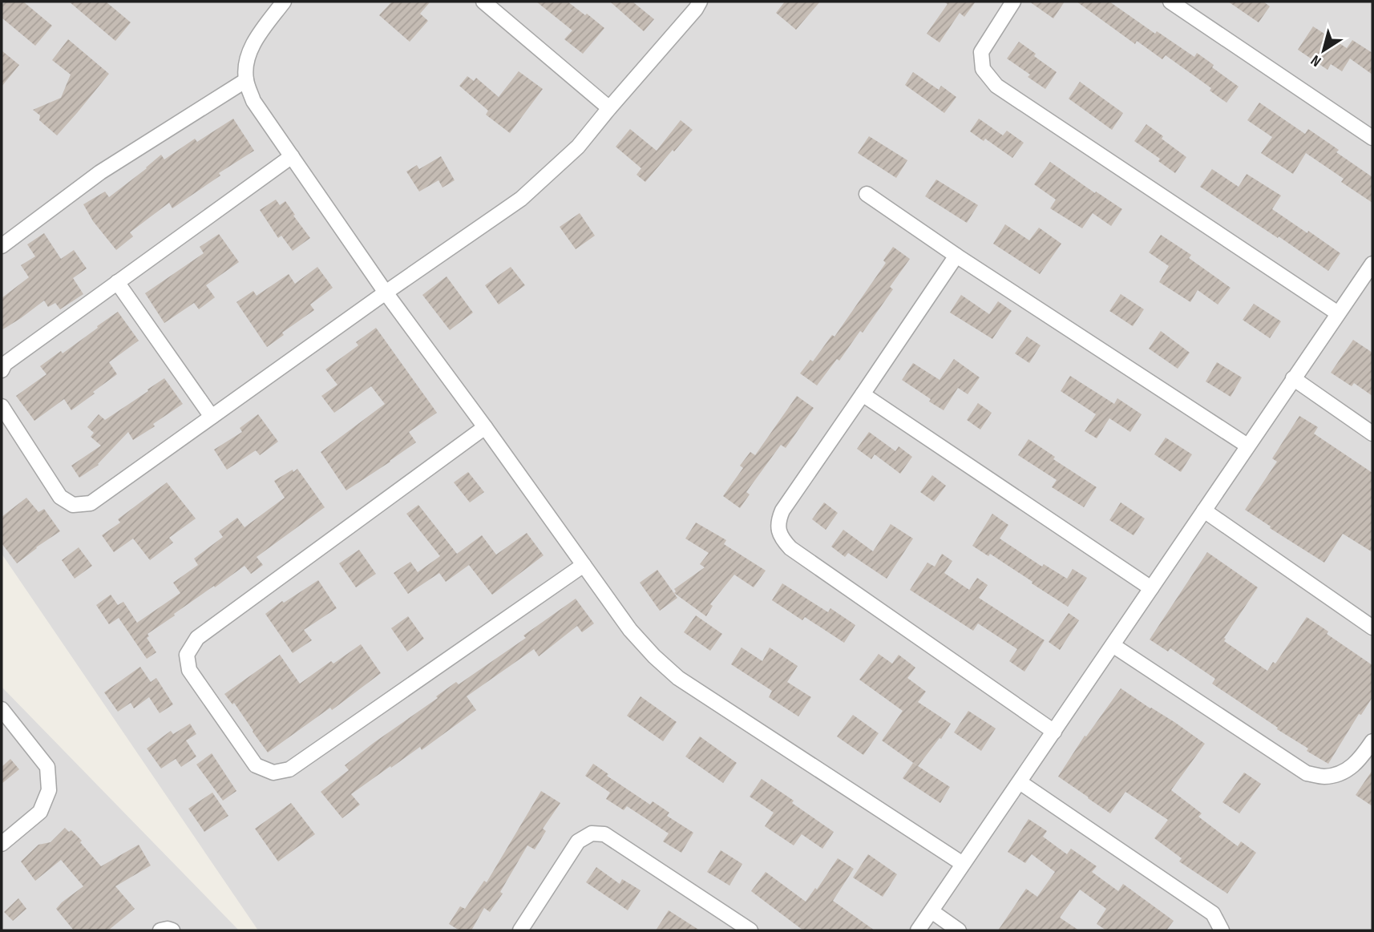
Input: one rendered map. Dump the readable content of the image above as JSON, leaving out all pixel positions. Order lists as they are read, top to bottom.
{
  "north": "bottom left"
}
